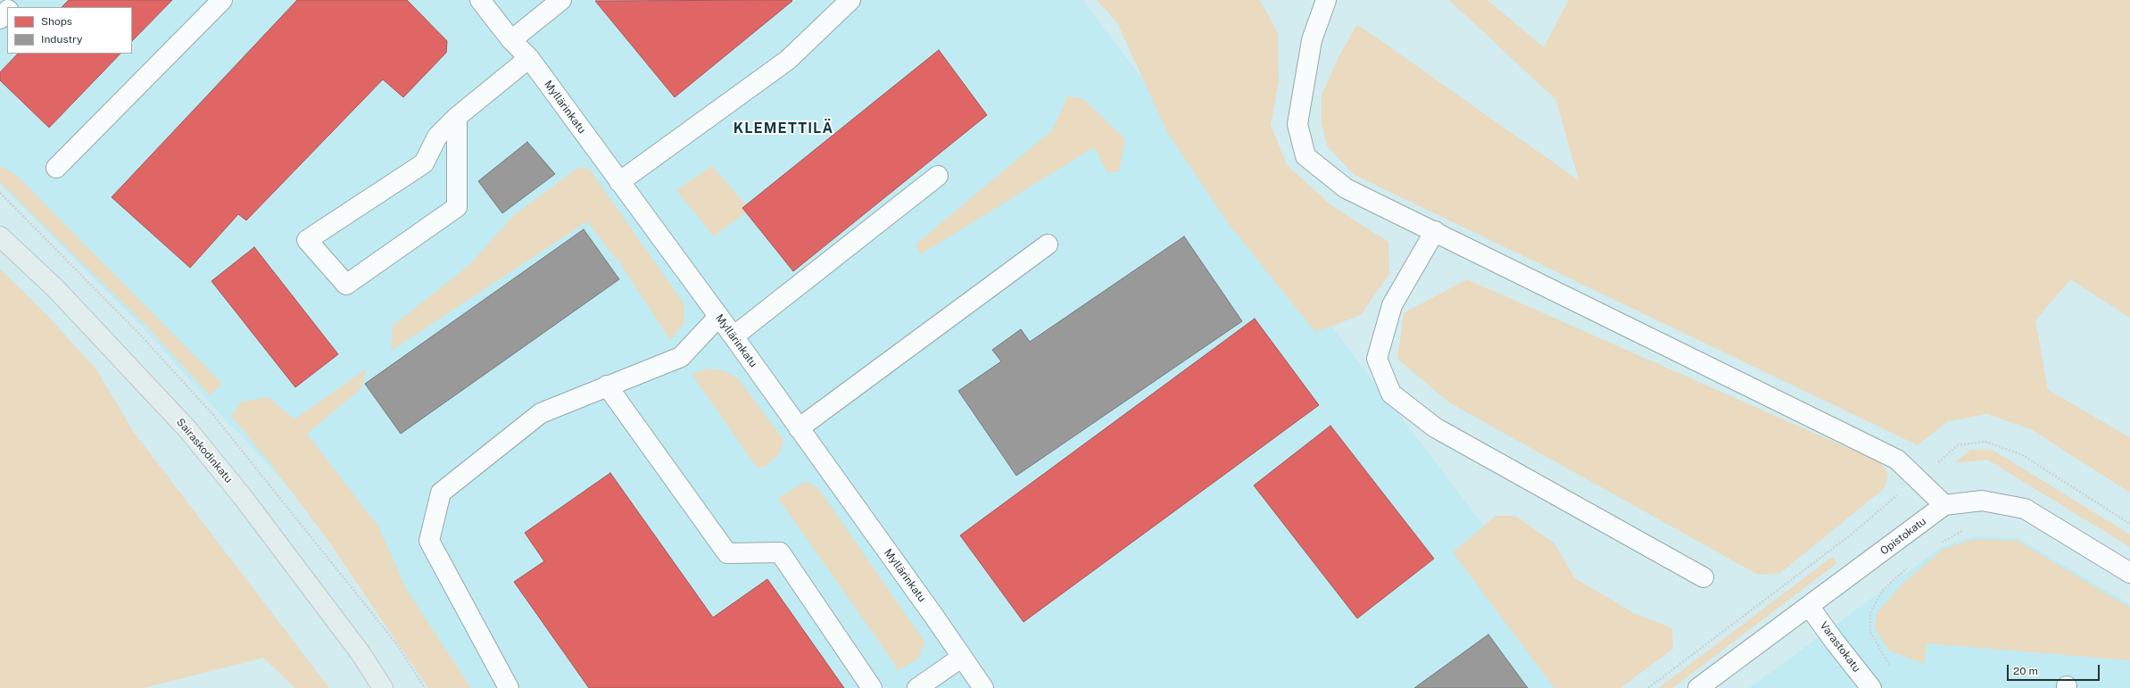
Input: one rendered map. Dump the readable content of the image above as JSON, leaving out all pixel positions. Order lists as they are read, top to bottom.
{
  "streets": {
    "main road": ["Sairaskodinkatu"],
    "street": ["Myllärinkatu", "Opistokatu", "Varastokatu"]
  },
  "crossings": [
    ["Opistokatu", "Varastokatu"]
  ],
  "districts": ["KLEMETTILÄ"],
  "legend": ["Shops", "Industry"],
  "scale_bar": "20 m"
}
